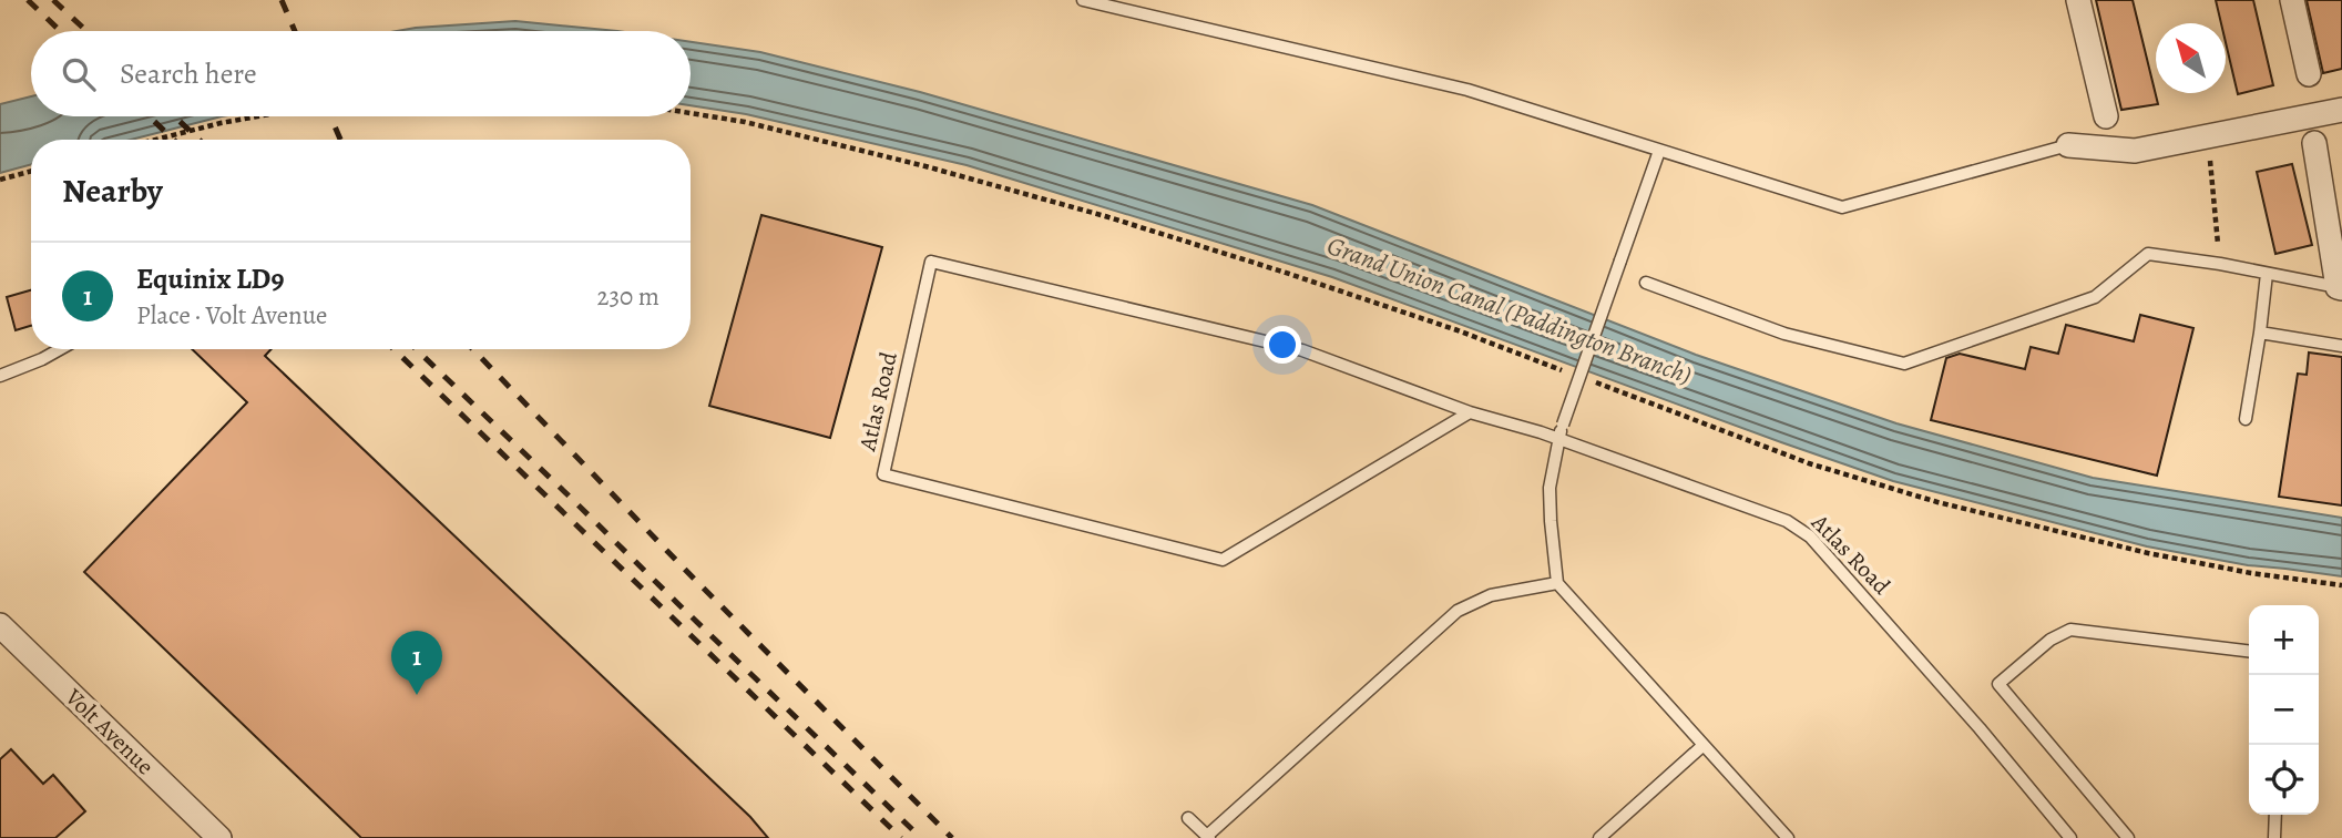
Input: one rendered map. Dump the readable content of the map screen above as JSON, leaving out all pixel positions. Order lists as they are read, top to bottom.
{
  "streets": {
    "street": ["Volt Avenue"],
    "lane": ["Atlas Road"]
  },
  "water": ["Grand Union Canal (Paddington Branch)"],
  "north": "top left",
  "page": {
    "search": "Search here",
    "heading": "Nearby",
    "list": [
      {
        "mark": "1",
        "name": "Equinix LD9",
        "note": "Place · Volt Avenue",
        "value": "230 m"
      }
    ],
    "map_buttons": ["+", "−"],
    "pins": "1"
  }
}
